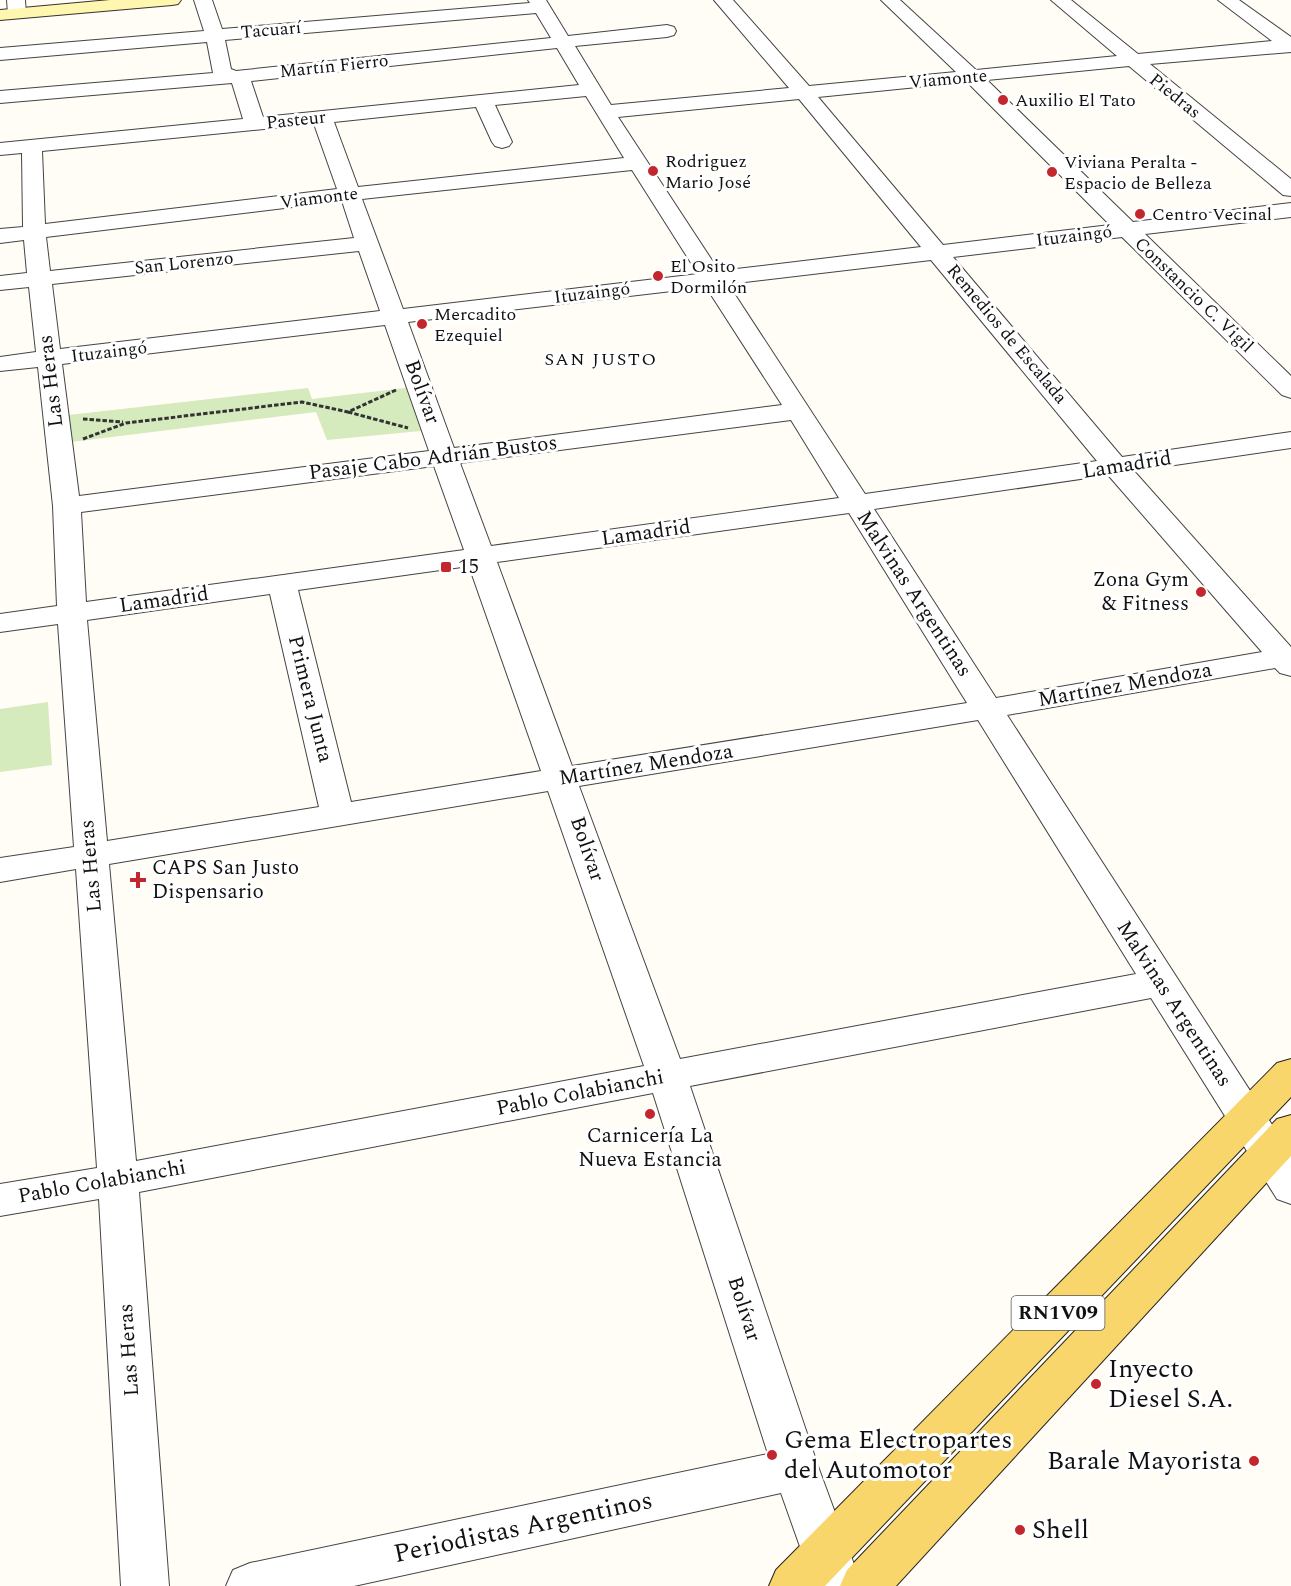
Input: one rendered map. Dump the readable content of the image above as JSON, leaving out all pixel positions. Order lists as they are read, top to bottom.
{
  "streets": {
    "main road": ["RN1V09"],
    "street": [
      "Tacuarí",
      "Martín Fierro",
      "Viamonte",
      "Piedras",
      "Pasteur",
      "Ituzaingó",
      "San Lorenzo",
      "Constancio C. Vigil",
      "Remedios de Escalada",
      "Las Heras",
      "Bolívar",
      "Pasaje Cabo Adrián Bustos",
      "Lamadrid",
      "Malvinas Argentinas",
      "Martínez Mendoza",
      "Primera Junta",
      "Pablo Colabianchi",
      "Periodistas Argentinos"
    ]
  },
  "crossings": [
    ["Tacuarí", "Malvinas Argentinas"],
    ["Martín Fierro", "Malvinas Argentinas"],
    ["Viamonte", "Piedras"],
    ["Viamonte", "Pasteur"],
    ["Viamonte", "Constancio C. Vigil"],
    ["Viamonte", "Remedios de Escalada"],
    ["Viamonte", "Las Heras"],
    ["Viamonte", "Bolívar"],
    ["Viamonte", "Malvinas Argentinas"],
    ["Pasteur", "Las Heras"],
    ["Pasteur", "Bolívar"],
    ["Pasteur", "Malvinas Argentinas"],
    ["Ituzaingó", "Constancio C. Vigil"],
    ["Ituzaingó", "Remedios de Escalada"],
    ["Ituzaingó", "Las Heras"],
    ["Ituzaingó", "Bolívar"],
    ["Ituzaingó", "Malvinas Argentinas"],
    ["San Lorenzo", "Las Heras"],
    ["San Lorenzo", "Bolívar"],
    ["Remedios de Escalada", "Lamadrid"],
    ["Remedios de Escalada", "Martínez Mendoza"],
    ["Las Heras", "Pasaje Cabo Adrián Bustos"],
    ["Las Heras", "Lamadrid"],
    ["Las Heras", "Martínez Mendoza"],
    ["Las Heras", "Pablo Colabianchi"],
    ["Bolívar", "Pasaje Cabo Adrián Bustos"],
    ["Bolívar", "Lamadrid"],
    ["Bolívar", "Martínez Mendoza"],
    ["Bolívar", "Pablo Colabianchi"],
    ["Bolívar", "RN1V09"],
    ["Bolívar", "Periodistas Argentinos"],
    ["Pasaje Cabo Adrián Bustos", "Malvinas Argentinas"],
    ["Lamadrid", "Malvinas Argentinas"],
    ["Lamadrid", "Primera Junta"],
    ["Malvinas Argentinas", "Martínez Mendoza"],
    ["Malvinas Argentinas", "Pablo Colabianchi"],
    ["Malvinas Argentinas", "RN1V09"],
    ["Martínez Mendoza", "Primera Junta"]
  ],
  "districts": ["SAN JUSTO"],
  "places": {
    "other": [
      "Auxilio El Tato",
      "Rodriguez Mario José",
      "Viviana Peralta - Espacio de Belleza",
      "Centro Vecinal",
      "El Osito Dormilón",
      "Mercadito Ezequiel",
      "Zona Gym & Fitness",
      "Carnicería La Nueva Estancia",
      "Inyecto Diesel S.A.",
      "Gema Electropartes del Automotor",
      "Barale Mayorista",
      "Shell"
    ],
    "transit": ["15"],
    "health": ["CAPS San Justo Dispensario"]
  }
}
